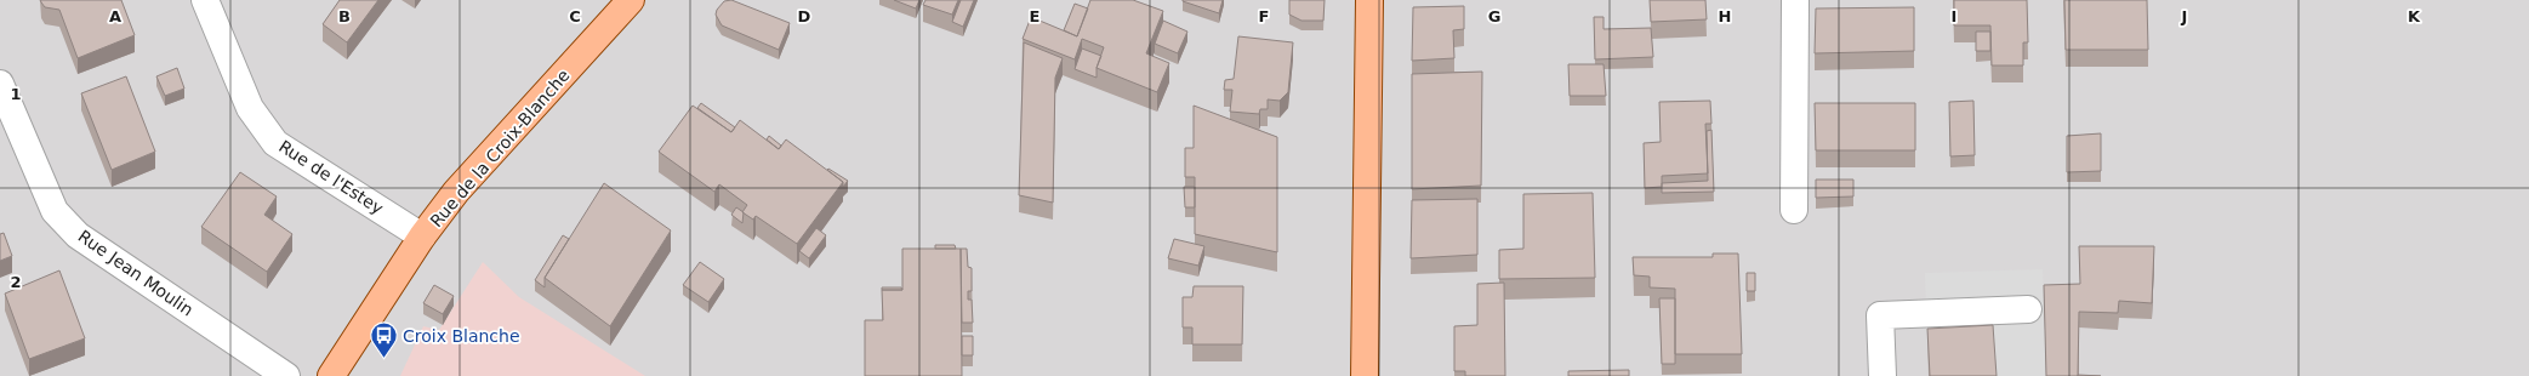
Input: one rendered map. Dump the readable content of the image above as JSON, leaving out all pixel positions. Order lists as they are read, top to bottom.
{
  "streets": {
    "main road": ["Rue de la Croix-Blanche"],
    "street": ["Rue de l'Estey", "Rue Jean Moulin"]
  },
  "crossings": [
    ["Rue de la Croix-Blanche", "Rue de l'Estey"]
  ],
  "places": {
    "bus stop": ["Croix Blanche"]
  },
  "grid": {
    "columns": [
      "A",
      "B",
      "C",
      "D",
      "E",
      "F",
      "G",
      "H",
      "I",
      "J",
      "K"
    ],
    "rows": ["1", "2"]
  }
}
